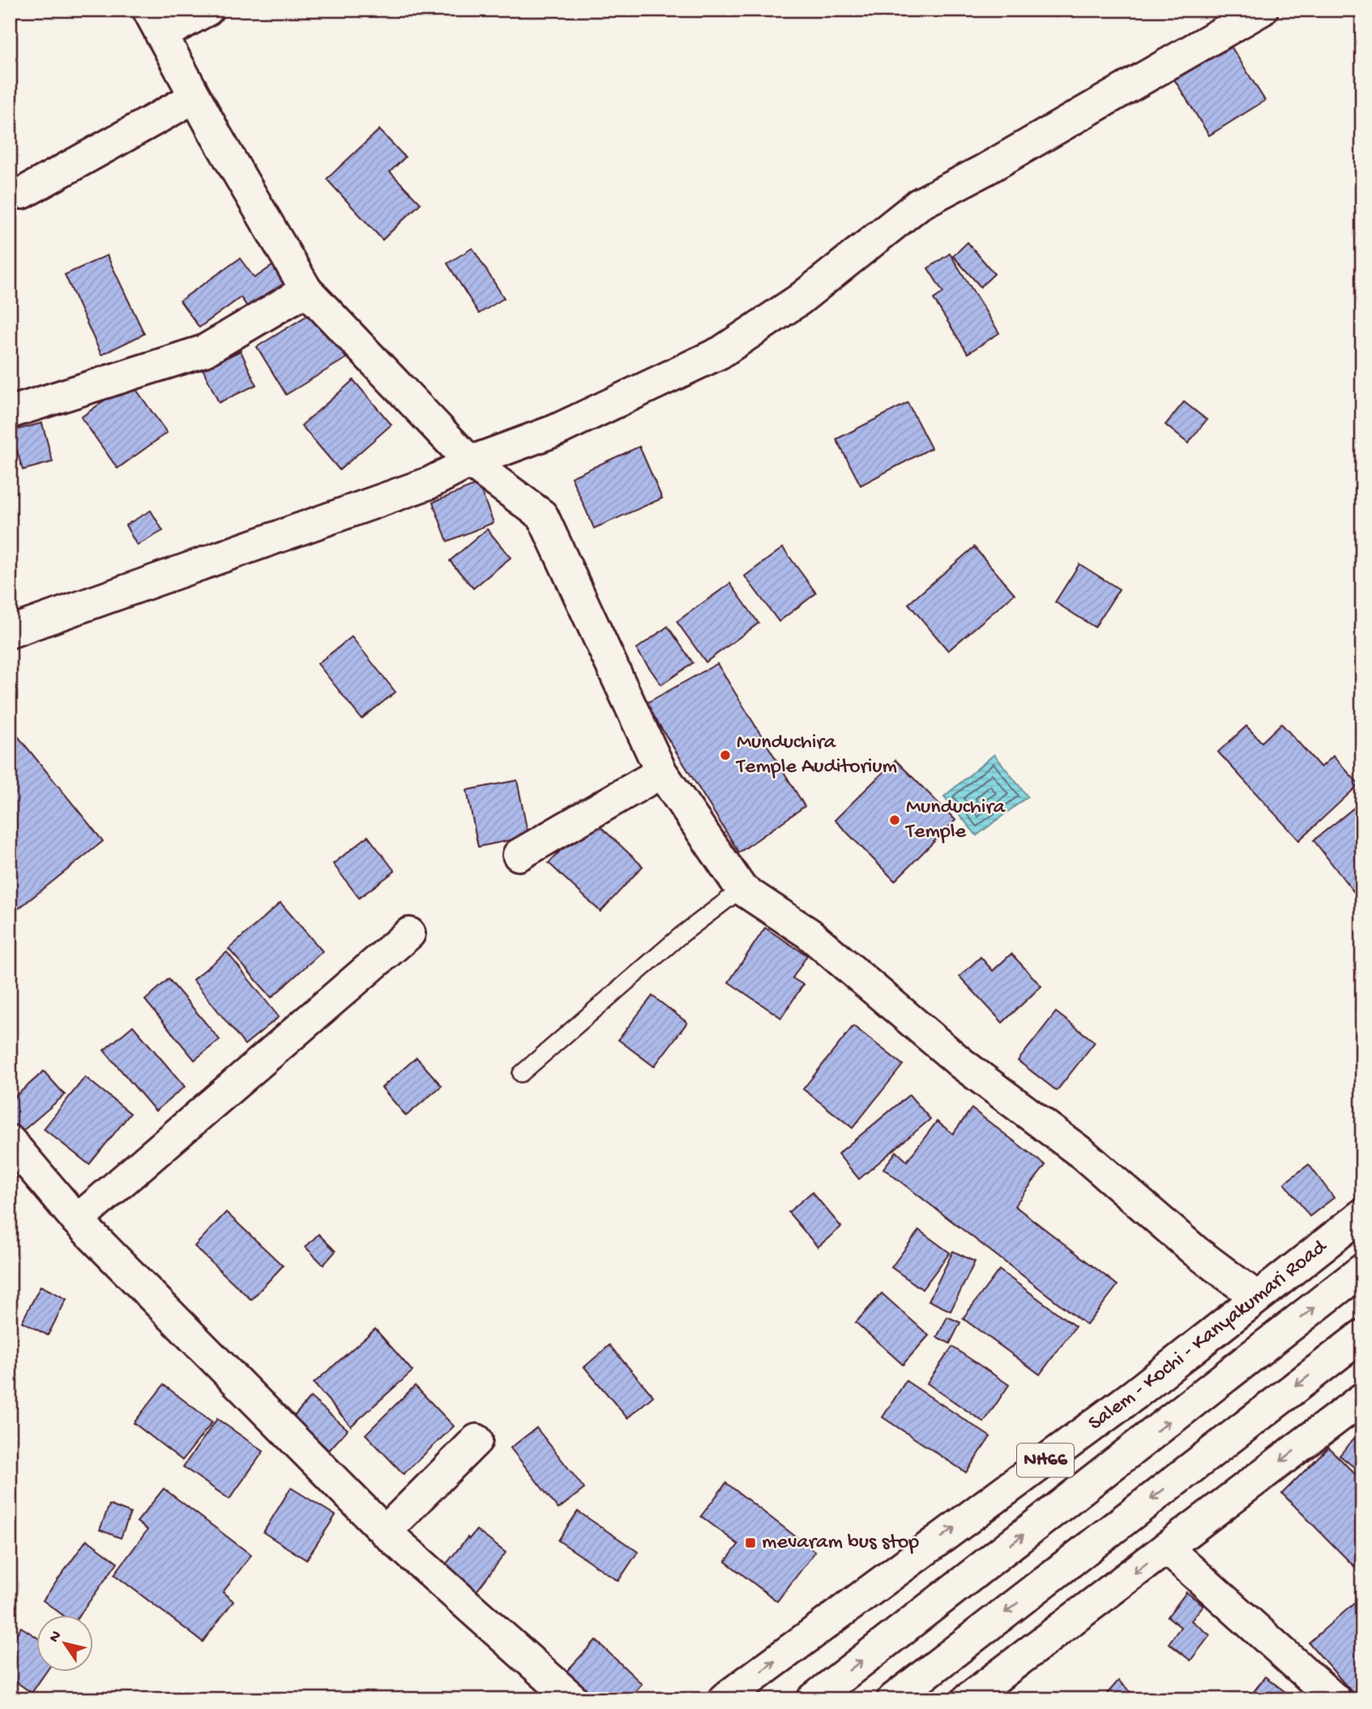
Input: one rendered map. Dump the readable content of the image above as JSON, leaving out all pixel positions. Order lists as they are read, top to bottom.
{
  "streets": {
    "main road": ["Salem - Kochi - Kanyakumari Road", "NH66"]
  },
  "places": {
    "other": ["Munduchira Temple Auditorium", "Munduchira Temple"],
    "transit": ["mevaram bus stop"]
  },
  "north": "top left"
}
